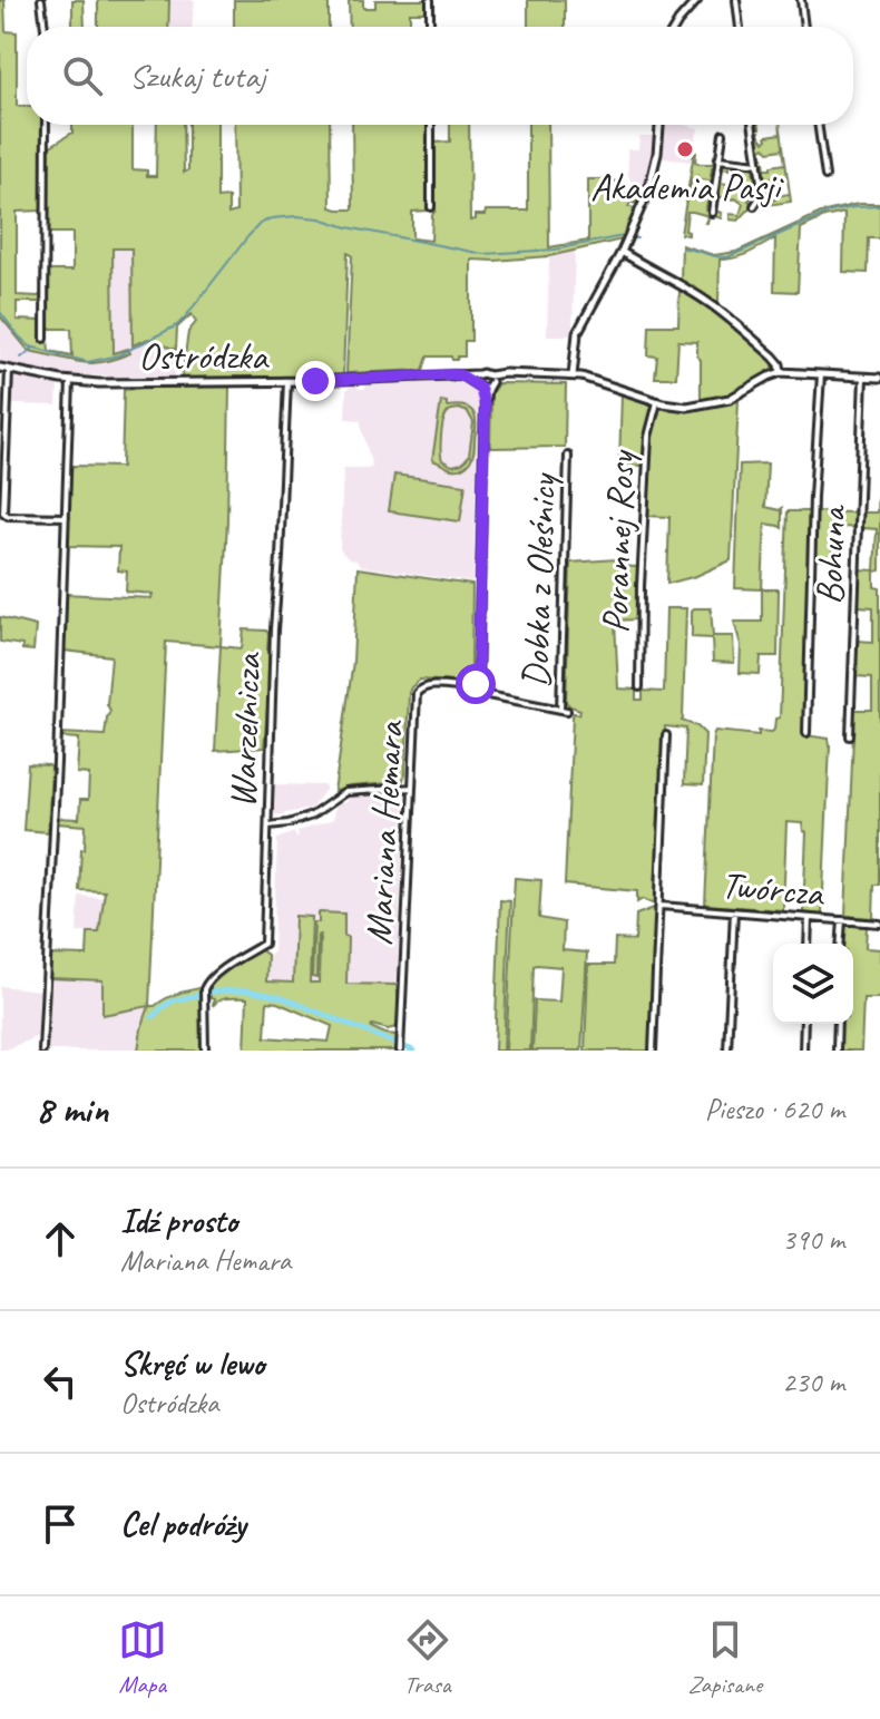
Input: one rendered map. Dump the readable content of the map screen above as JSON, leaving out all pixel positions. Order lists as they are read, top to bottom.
{
  "streets": {
    "street": [
      "Ostródzka",
      "Porannej Rosy",
      "Bohuna",
      "Dobka z Oleśnicy",
      "Warzelnicza",
      "Mariana Hemara",
      "Twórcza"
    ]
  },
  "crossings": [
    ["Ostródzka", "Warzelnicza"],
    ["Dobka z Oleśnicy", "Mariana Hemara"]
  ],
  "places": ["Akademia Pasji"],
  "page": {
    "search": "Szukaj tutaj",
    "heading": ["8 min", "Pieszo · 620 m"],
    "list": [
      ["Idź prosto", "Mariana Hemara", "390 m"],
      ["Skręć w lewo", "Ostródzka", "230 m"],
      "Cel podróży"
    ],
    "nav": ["Mapa", "Trasa", "Zapisane"]
  }
}
